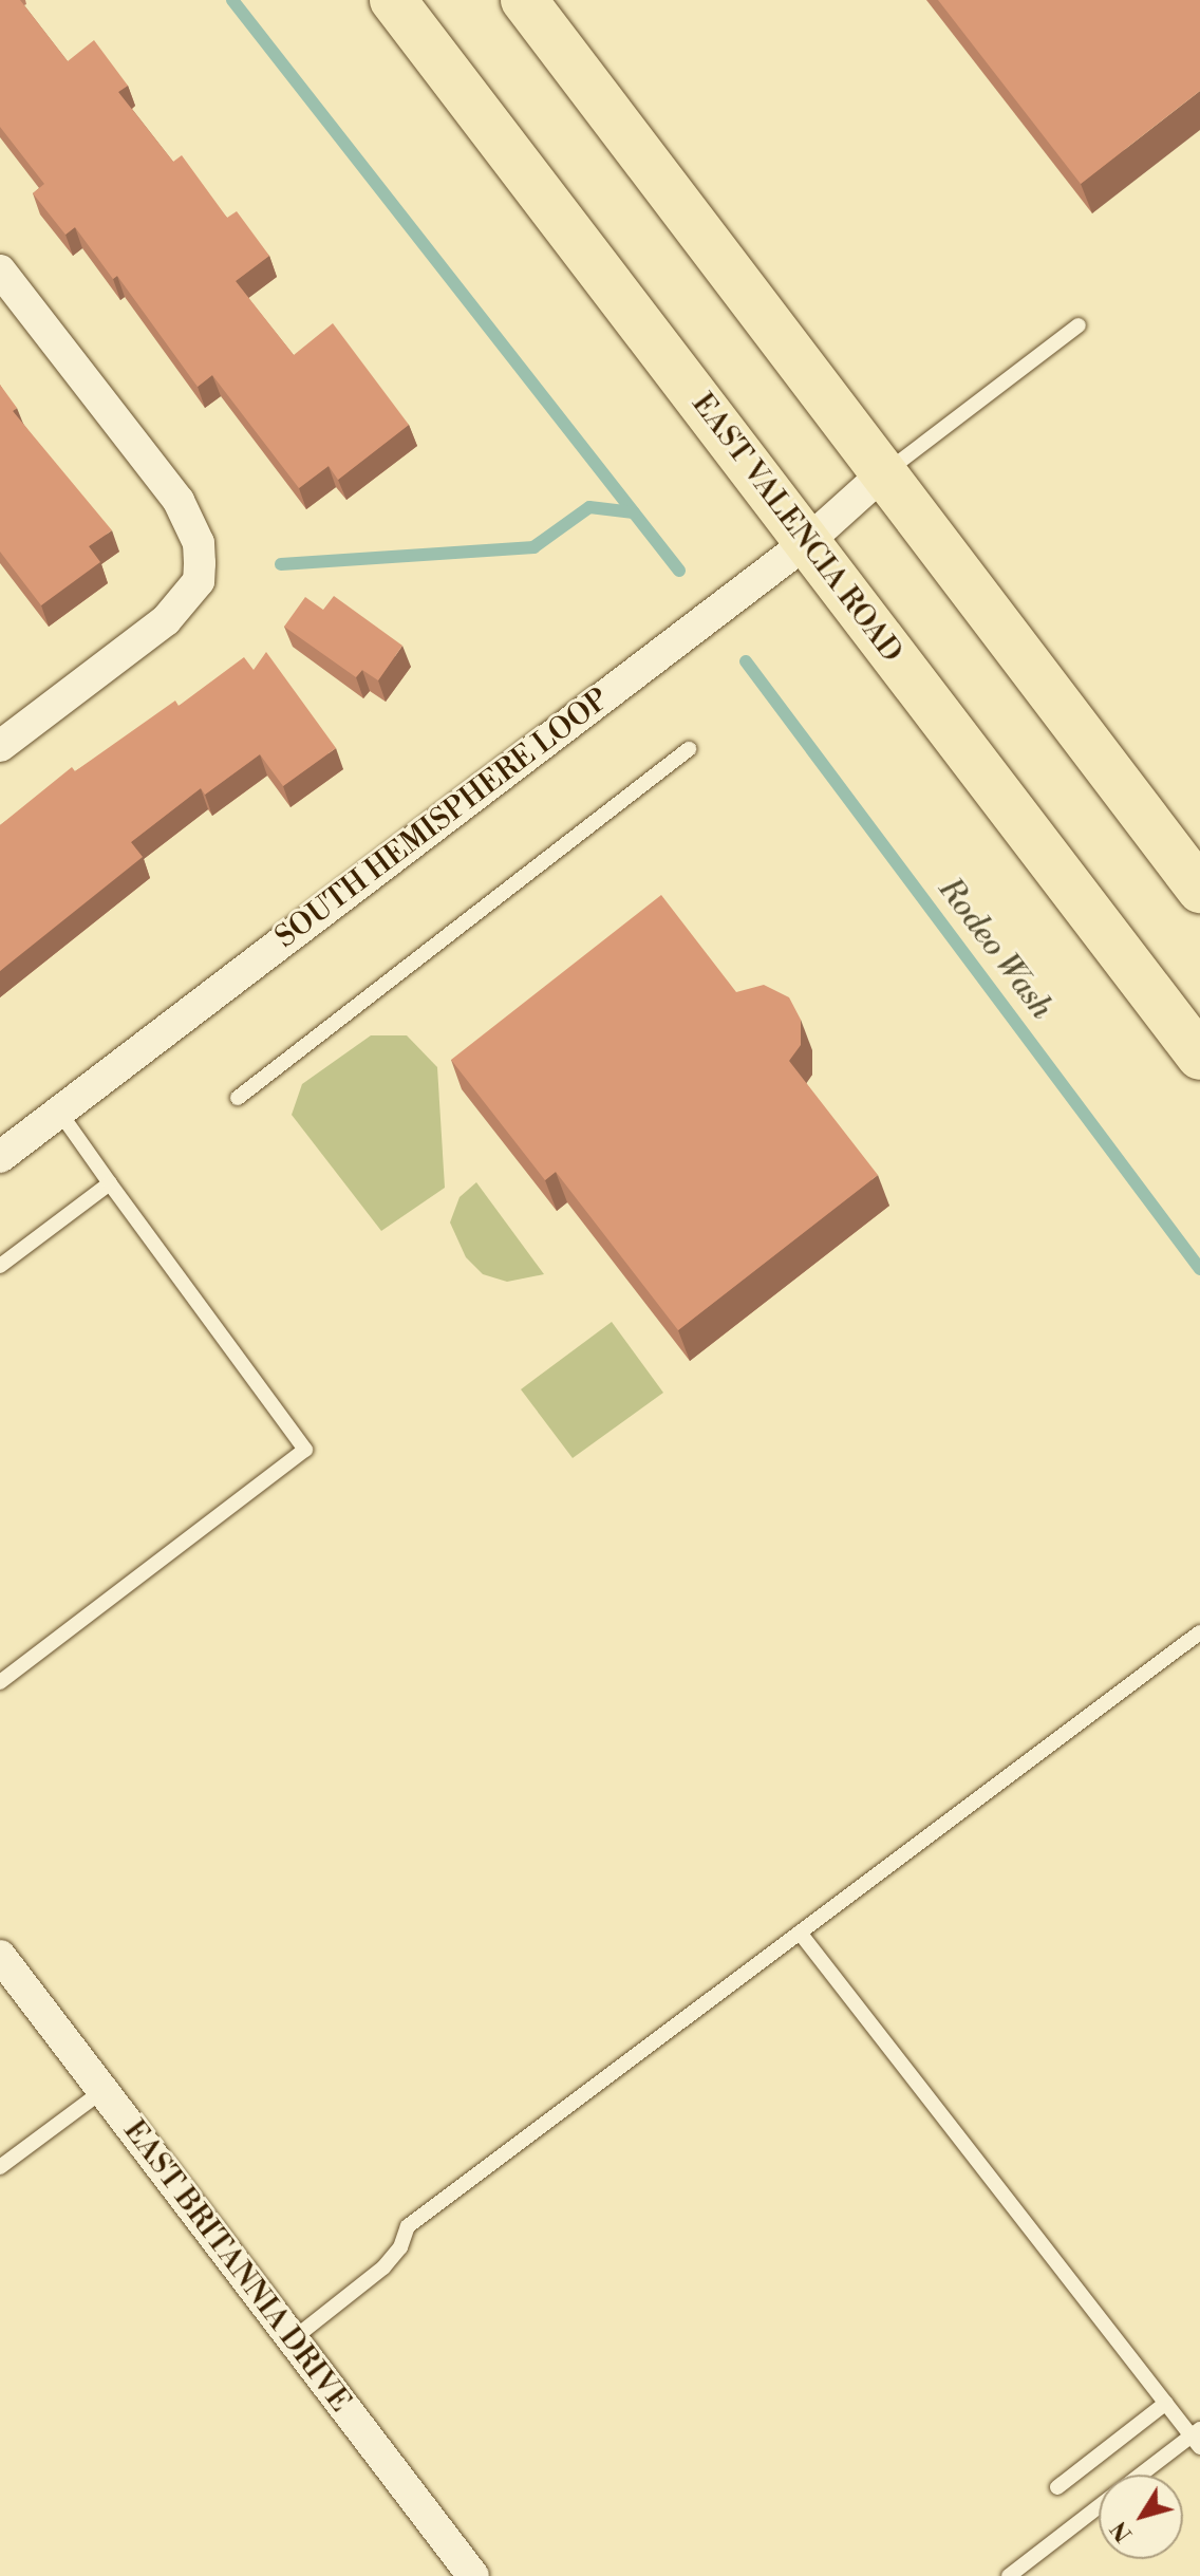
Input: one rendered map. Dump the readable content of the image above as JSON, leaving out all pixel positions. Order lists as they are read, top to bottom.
{
  "streets": {
    "main road": ["EAST VALENCIA ROAD"],
    "street": ["SOUTH HEMISPHERE LOOP", "EAST BRITANNIA DRIVE"]
  },
  "crossings": [
    ["EAST VALENCIA ROAD", "SOUTH HEMISPHERE LOOP"]
  ],
  "water": ["Rodeo Wash"],
  "north": "bottom left"
}
